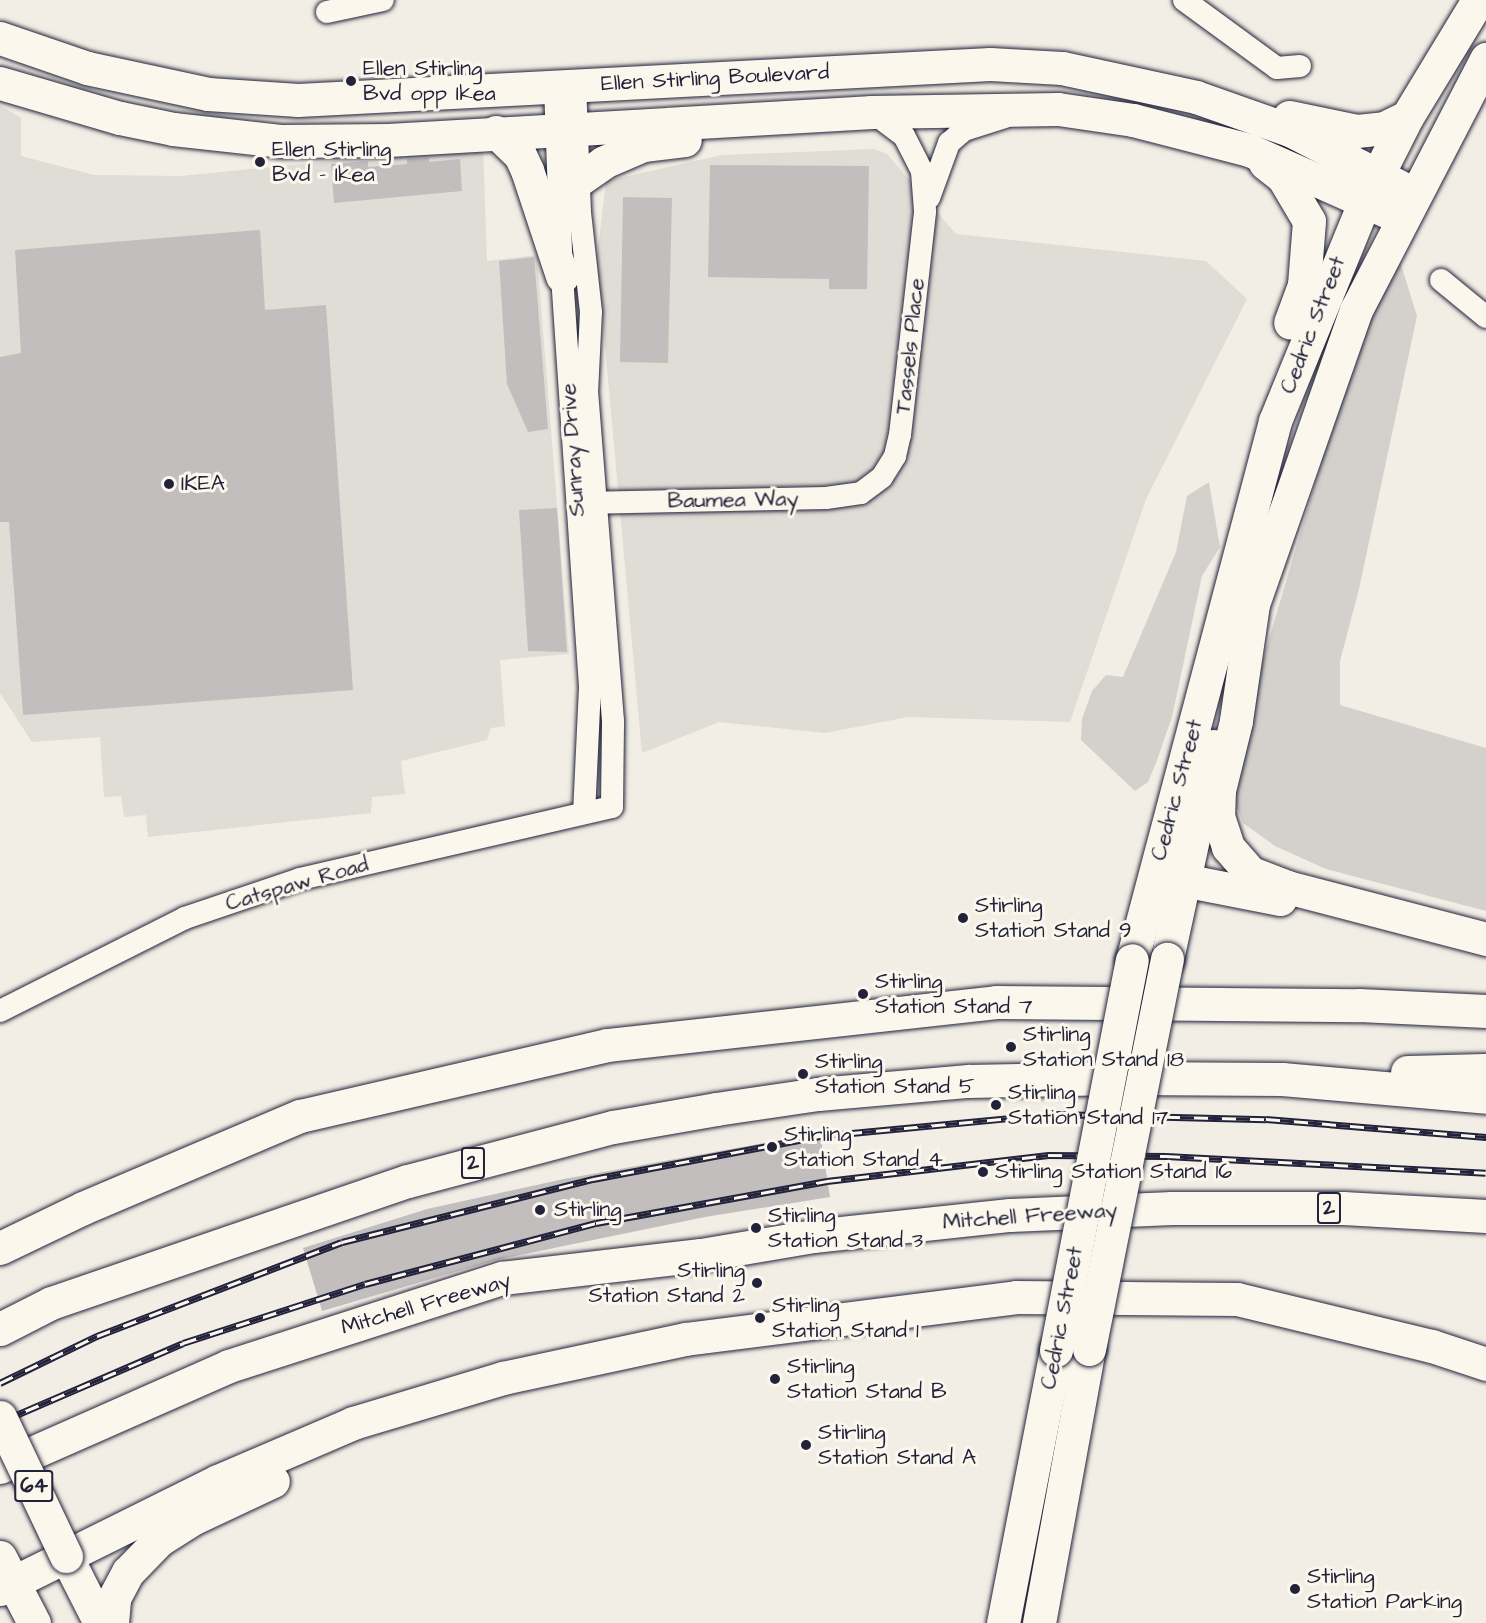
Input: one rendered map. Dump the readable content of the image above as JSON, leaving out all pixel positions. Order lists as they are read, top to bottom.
{
  "streets": {
    "main road": [
      "Ellen Stirling Boulevard",
      "Cedric Street",
      "2",
      "Mitchell Freeway",
      "64"
    ],
    "street": [
      "Tassels Place",
      "Sunray Drive",
      "Baumea Way",
      "Catspaw Road"
    ]
  },
  "crossings": [
    ["Ellen Stirling Boulevard", "Cedric Street"],
    ["Ellen Stirling Boulevard", "Tassels Place"],
    ["Ellen Stirling Boulevard", "Sunray Drive"],
    ["Tassels Place", "Baumea Way"],
    ["Sunray Drive", "Baumea Way"],
    ["Sunray Drive", "Catspaw Road"]
  ],
  "places": [
    "Ellen Stirling Bvd opp Ikea",
    "Ellen Stirling Bvd - Ikea",
    "IKEA",
    "Stirling Station Stand 9",
    "Stirling Station Stand 7",
    "Stirling Station Stand 18",
    "Stirling Station Stand 5",
    "Stirling Station Stand 17",
    "Stirling Station Stand 4",
    "Stirling Station Stand 16",
    "Stirling",
    "Stirling Station Stand 3",
    "Stirling Station Stand 2",
    "Stirling Station Stand 1",
    "Stirling Station Stand B",
    "Stirling Station Stand A",
    "Stirling Station Parking"
  ]
}
